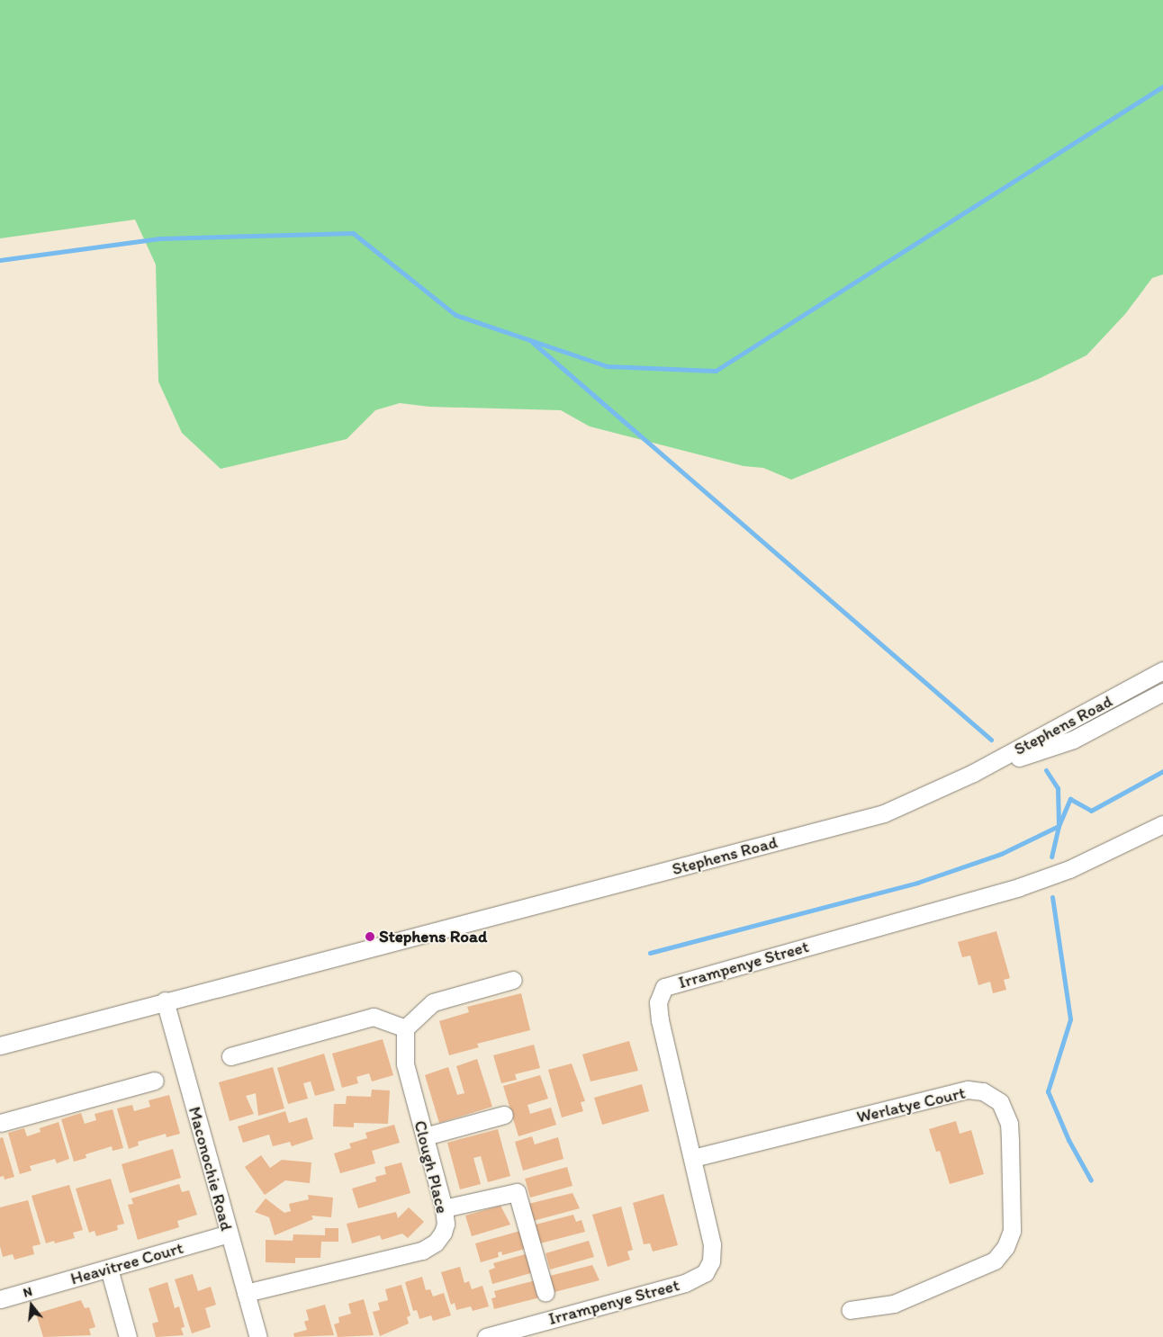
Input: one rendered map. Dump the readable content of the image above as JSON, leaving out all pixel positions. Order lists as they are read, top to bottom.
{
  "streets": {
    "street": [
      "Stephens Road",
      "Irrampenye Street",
      "Werlatye Court",
      "Clough Place",
      "Maconochie Road",
      "Heavitree Court"
    ]
  },
  "crossings": [
    ["Stephens Road", "Maconochie Road"],
    ["Irrampenye Street", "Werlatye Court"],
    ["Clough Place", "Maconochie Road"],
    ["Maconochie Road", "Heavitree Court"]
  ],
  "places": ["Stephens Road"],
  "north": "top"
}
